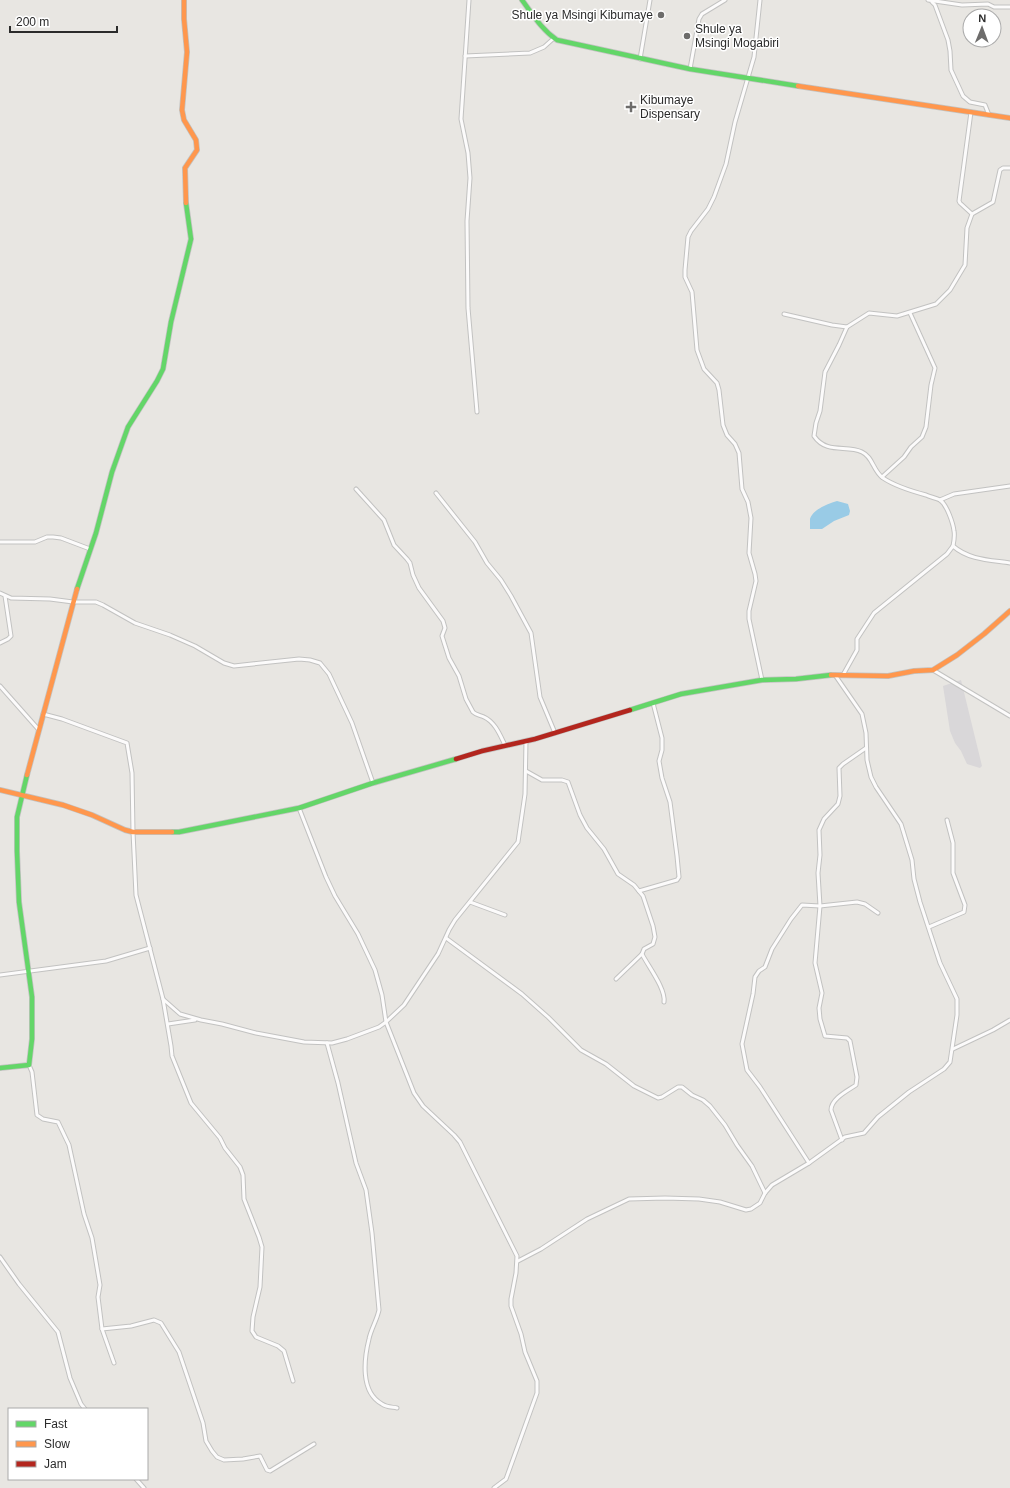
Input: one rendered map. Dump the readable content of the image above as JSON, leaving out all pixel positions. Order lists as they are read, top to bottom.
{
  "places": {
    "other": ["Shule ya Msingi Kibumaye", "Shule ya Msingi Mogabiri"],
    "health": ["Kibumaye Dispensary"]
  },
  "legend": ["Fast", "Slow", "Jam"],
  "scale_bar": "200 m",
  "north": "top"
}
